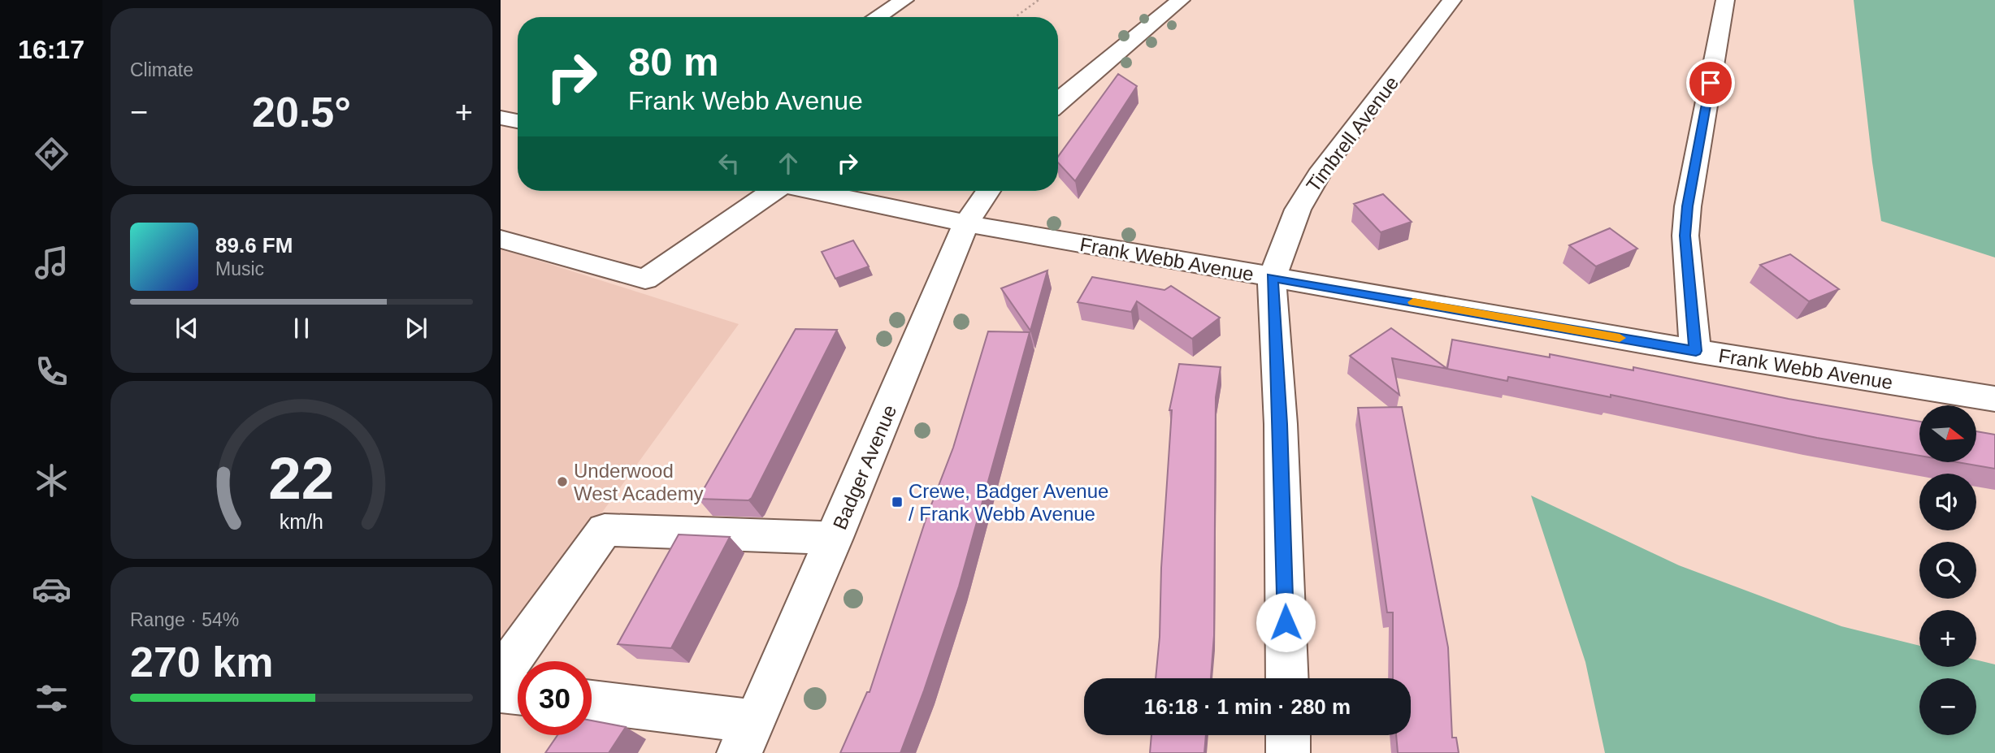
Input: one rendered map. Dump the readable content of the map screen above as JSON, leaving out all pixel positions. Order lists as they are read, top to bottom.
{
  "streets": {
    "street": ["Timbrell Avenue", "Frank Webb Avenue", "Badger Avenue"]
  },
  "crossings": [
    ["Timbrell Avenue", "Frank Webb Avenue"],
    ["Frank Webb Avenue", "Badger Avenue"]
  ],
  "places": {
    "other": ["Underwood West Academy"],
    "transit": ["Crewe, Badger Avenue / Frank Webb Avenue"]
  },
  "north": "right",
  "page": {
    "tabs": "16:17",
    "tile": [
      "Climate",
      ["Range · 54%", "270 km"]
    ],
    "turn": ["80 m", "Frank Webb Avenue"],
    "heat": ["−", "20.5°", "+"],
    "song": ["89.6 FM", "Music"],
    "map_buttons": ["+", "−"],
    "limit": "30",
    "trip": "16:18 · 1 min · 280 m",
    "gauge": ["22", "km/h"]
  }
}
